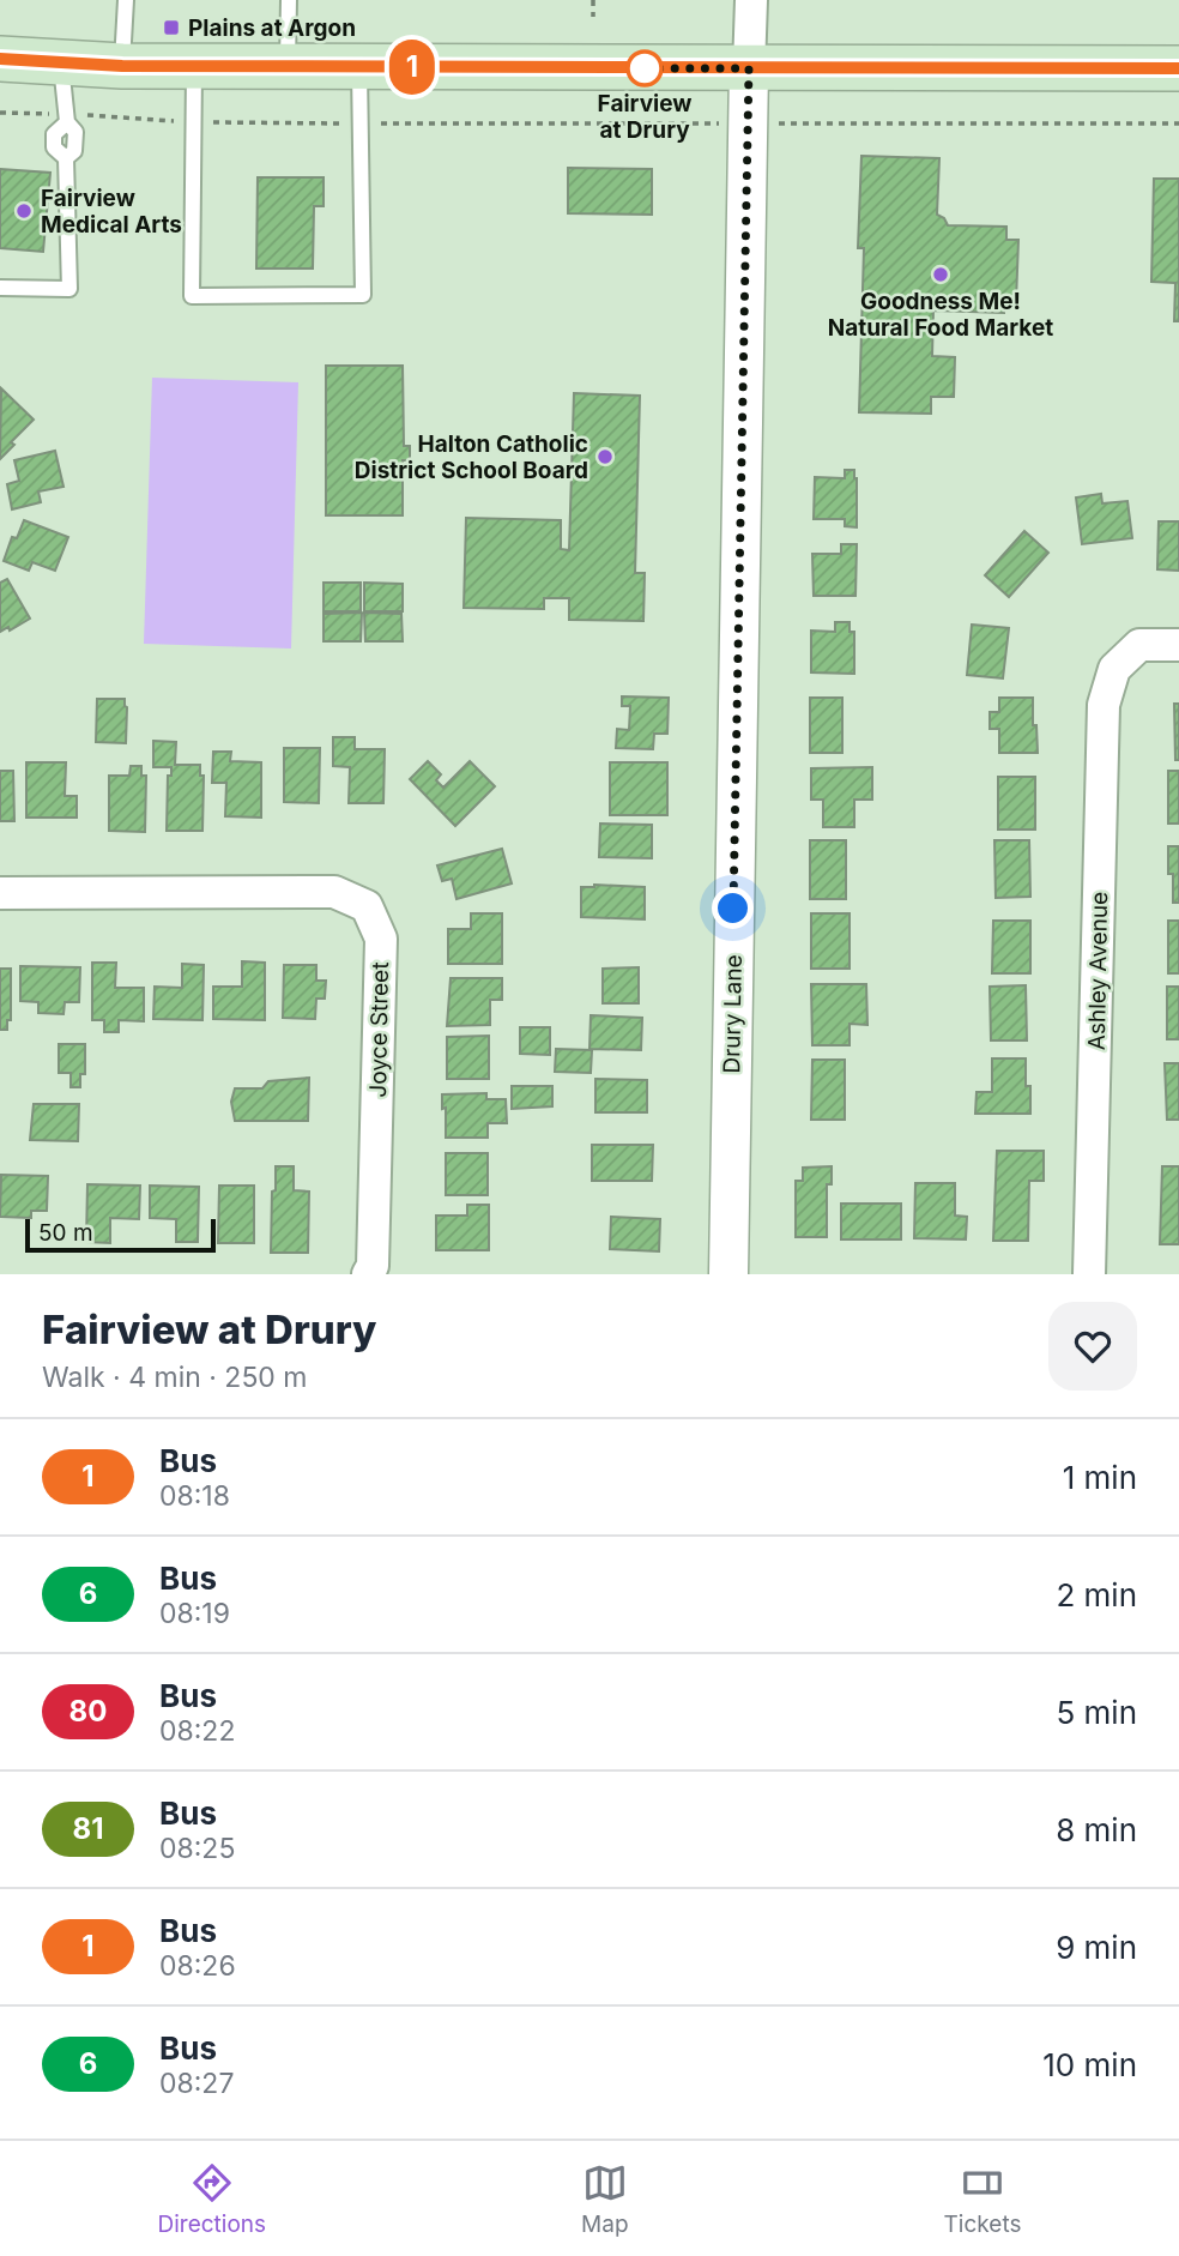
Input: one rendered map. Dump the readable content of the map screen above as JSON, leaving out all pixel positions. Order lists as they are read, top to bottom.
{
  "streets": {
    "street": ["Ashley Avenue", "Drury Lane", "Joyce Street"]
  },
  "places": {
    "transit": ["Plains at Argon"],
    "other": [
      "Fairview at Drury",
      "Fairview Medical Arts",
      "Goodness Me! Natural Food Market",
      "Halton Catholic District School Board"
    ]
  },
  "lines": ["bus line 1"],
  "scale_bar": "50 m",
  "page": {
    "on_map": "1",
    "scale": "50 m",
    "heading": ["Fairview at Drury", "Walk · 4 min · 250 m"],
    "list": [
      {
        "mark": "1",
        "name": "Bus",
        "note": "08:18",
        "value": "1 min"
      },
      {
        "mark": "6",
        "name": "Bus",
        "note": "08:19",
        "value": "2 min"
      },
      {
        "mark": "80",
        "name": "Bus",
        "note": "08:22",
        "value": "5 min"
      },
      {
        "mark": "81",
        "name": "Bus",
        "note": "08:25",
        "value": "8 min"
      },
      {
        "mark": "1",
        "name": "Bus",
        "note": "08:26",
        "value": "9 min"
      },
      {
        "mark": "6",
        "name": "Bus",
        "note": "08:27",
        "value": "10 min"
      }
    ],
    "tabs": ["Directions", "Map", "Tickets"]
  }
}
